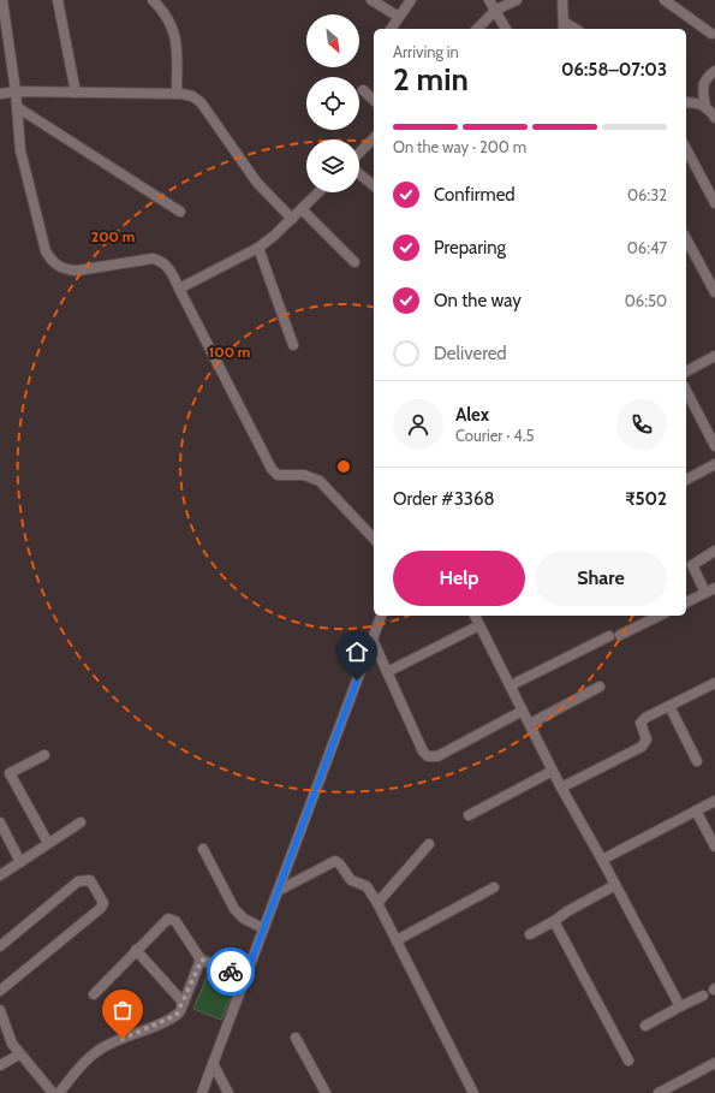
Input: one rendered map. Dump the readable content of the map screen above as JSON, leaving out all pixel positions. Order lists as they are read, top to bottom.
{
  "north": "bottom right",
  "page": {
    "heading": ["2 min", "Arriving in", "06:58–07:03"],
    "panel": [
      "Alex",
      "Courier · 4.5",
      "Order #3368",
      "₹502"
    ],
    "bar": "On the way · 200 m",
    "list": [
      ["Confirmed", "06:32"],
      ["Preparing", "06:47"],
      ["On the way", "06:50"],
      "Delivered"
    ],
    "buttons": ["Help", "Share"]
  },
  "rings": ["200 m", "100 m"]
}
